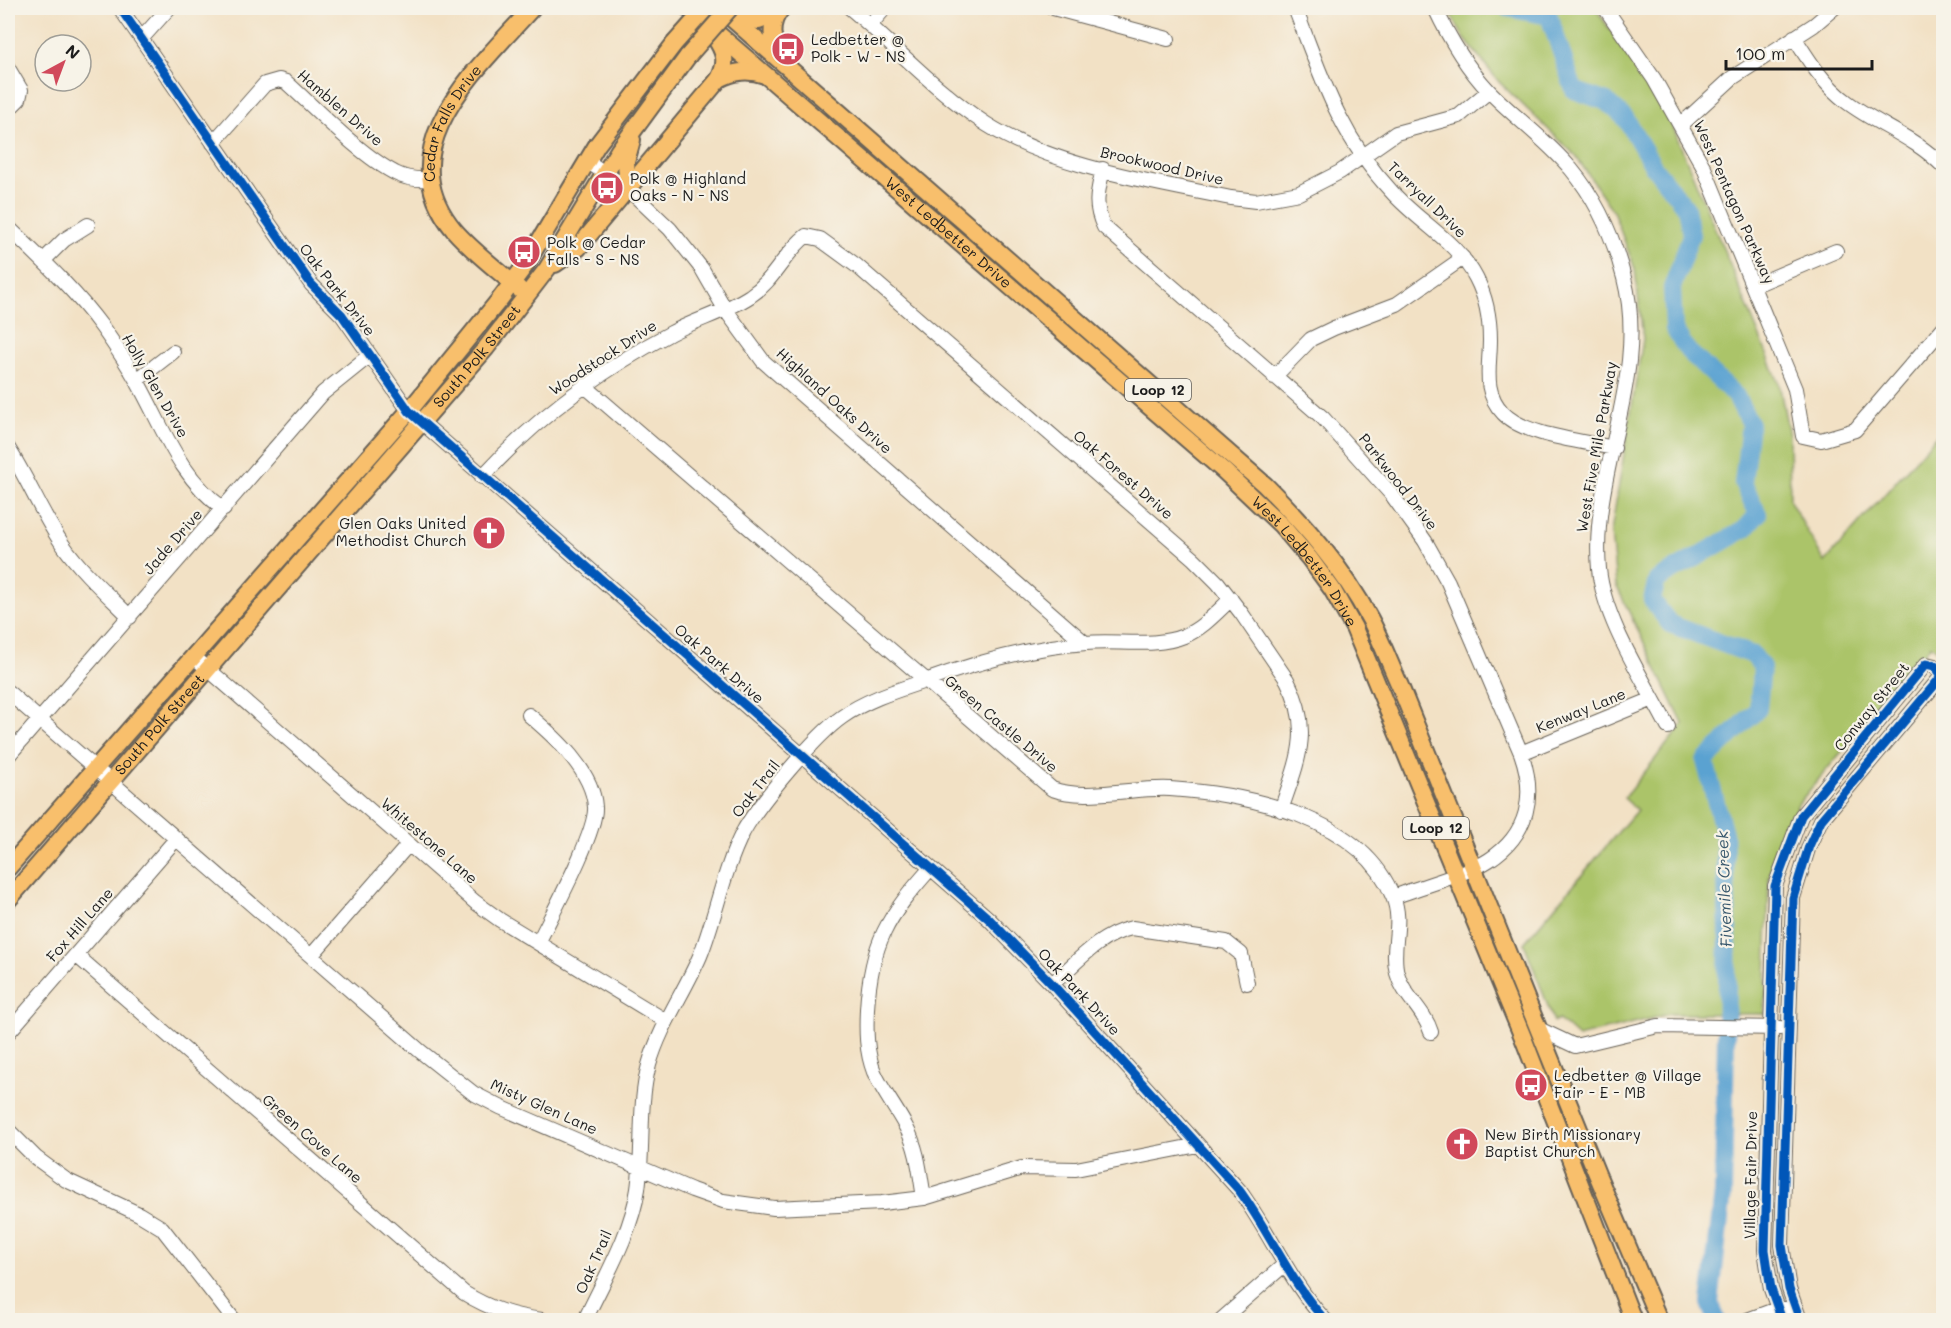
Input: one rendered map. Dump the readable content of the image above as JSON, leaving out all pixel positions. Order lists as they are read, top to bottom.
{
  "streets": {
    "main road": [
      "Cedar Falls Drive",
      "West Ledbetter Drive",
      "South Polk Street",
      "Loop 12"
    ],
    "street": [
      "Hamblen Drive",
      "Brookwood Drive",
      "Tarryall Drive",
      "West Pentagon Parkway",
      "Oak Park Drive",
      "Woodstock Drive",
      "Holly Glen Drive",
      "Highland Oaks Drive",
      "West Five Mile Parkway",
      "Oak Forest Drive",
      "Parkwood Drive",
      "Jade Drive",
      "Conway Street",
      "Kenway Lane",
      "Green Castle Drive",
      "Oak Trail",
      "Whitestone Lane",
      "Fox Hill Lane",
      "Misty Glen Lane",
      "Green Cove Lane",
      "Village Fair Drive"
    ]
  },
  "crossings": [
    ["Hamblen Drive", "Cedar Falls Drive"],
    ["Hamblen Drive", "Oak Park Drive"],
    ["Cedar Falls Drive", "South Polk Street"],
    ["Brookwood Drive", "Tarryall Drive"],
    ["Brookwood Drive", "West Five Mile Parkway"],
    ["Brookwood Drive", "Parkwood Drive"],
    ["Tarryall Drive", "West Five Mile Parkway"],
    ["West Ledbetter Drive", "South Polk Street"],
    ["West Ledbetter Drive", "Parkwood Drive"],
    ["Oak Park Drive", "South Polk Street"],
    ["Oak Park Drive", "Woodstock Drive"],
    ["Oak Park Drive", "Jade Drive"],
    ["Oak Park Drive", "Oak Trail"],
    ["Oak Park Drive", "Misty Glen Lane"],
    ["South Polk Street", "Highland Oaks Drive"],
    ["South Polk Street", "Whitestone Lane"],
    ["South Polk Street", "Misty Glen Lane"],
    ["Woodstock Drive", "Highland Oaks Drive"],
    ["Woodstock Drive", "Oak Forest Drive"],
    ["Woodstock Drive", "Green Castle Drive"],
    ["Holly Glen Drive", "Jade Drive"],
    ["Highland Oaks Drive", "Oak Trail"],
    ["West Five Mile Parkway", "Kenway Lane"],
    ["Oak Forest Drive", "Green Castle Drive"],
    ["Oak Forest Drive", "Oak Trail"],
    ["Parkwood Drive", "Kenway Lane"],
    ["Parkwood Drive", "Green Castle Drive"],
    ["Jade Drive", "Misty Glen Lane"],
    ["Conway Street", "Village Fair Drive"],
    ["Green Castle Drive", "Oak Trail"],
    ["Oak Trail", "Whitestone Lane"],
    ["Oak Trail", "Misty Glen Lane"],
    ["Fox Hill Lane", "Misty Glen Lane"],
    ["Fox Hill Lane", "Green Cove Lane"]
  ],
  "water": ["Fivemile Creek"],
  "places": {
    "bus stop": [
      "Ledbetter @ Polk - W - NS",
      "Polk @ Highland Oaks - N - NS",
      "Polk @ Cedar Falls - S - NS",
      "Ledbetter @ Village Fair - E - MB"
    ],
    "church": ["Glen Oaks United Methodist Church", "New Birth Missionary Baptist Church"]
  },
  "scale_bar": "100 m",
  "north": "top right"
}
